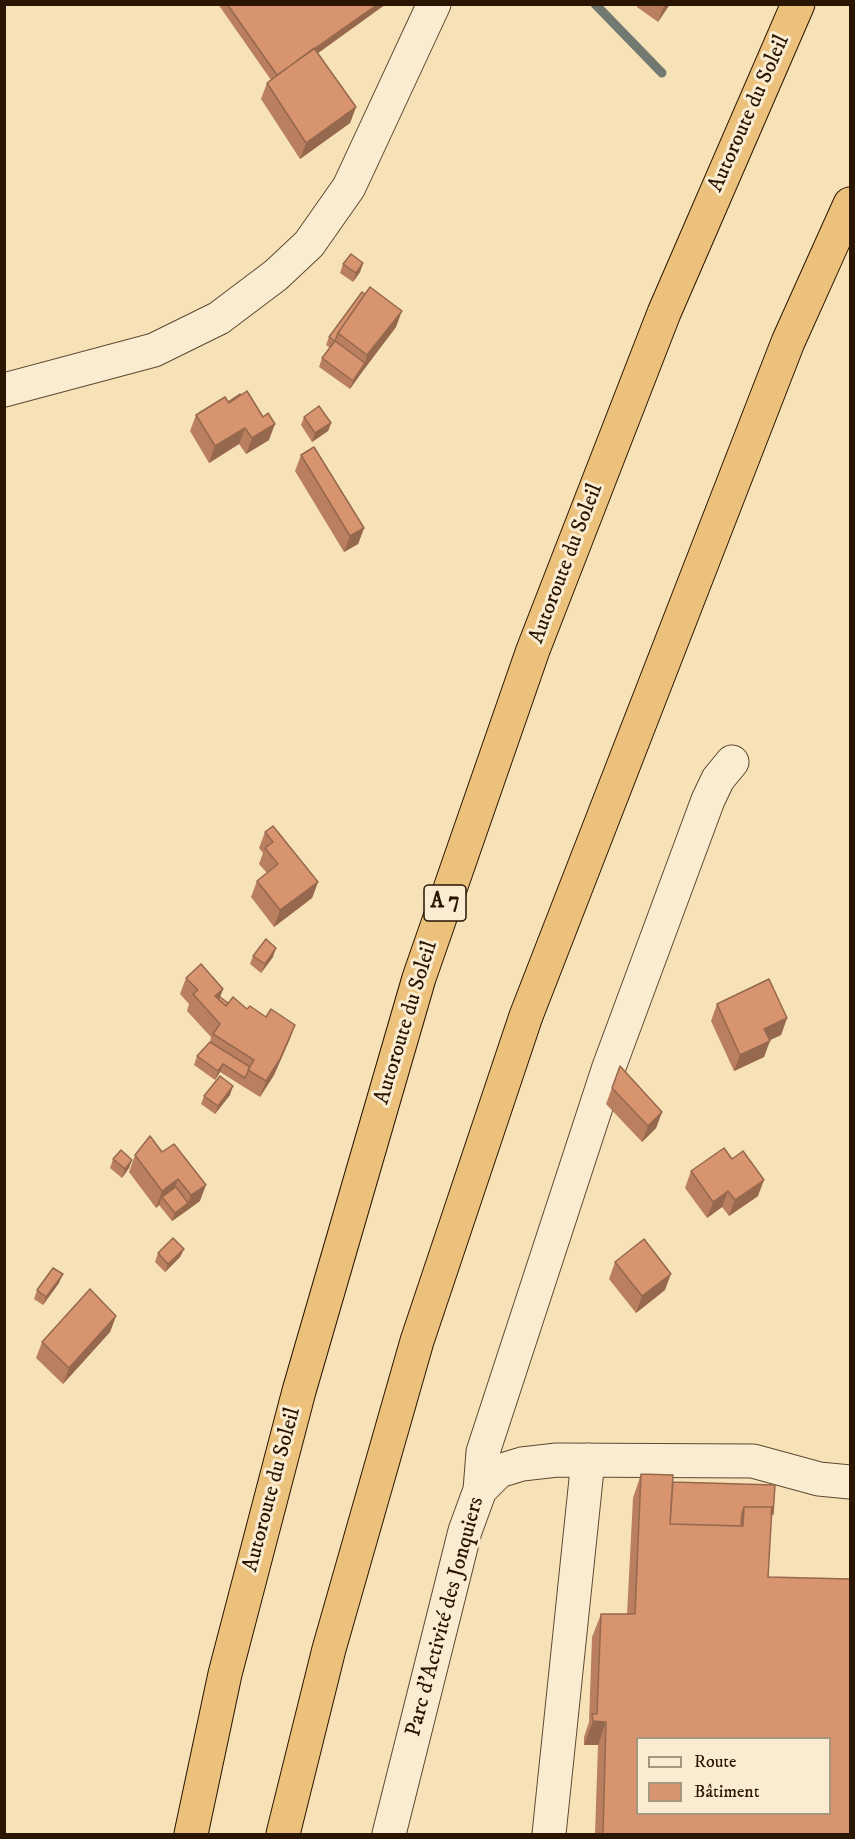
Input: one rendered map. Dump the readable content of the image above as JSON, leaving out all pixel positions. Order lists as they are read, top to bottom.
{
  "streets": {
    "highway": ["Autoroute du Soleil", "A 7"],
    "street": ["Parc d'Activité des Jonquiers"]
  },
  "legend": ["Route", "Bâtiment"]
}
